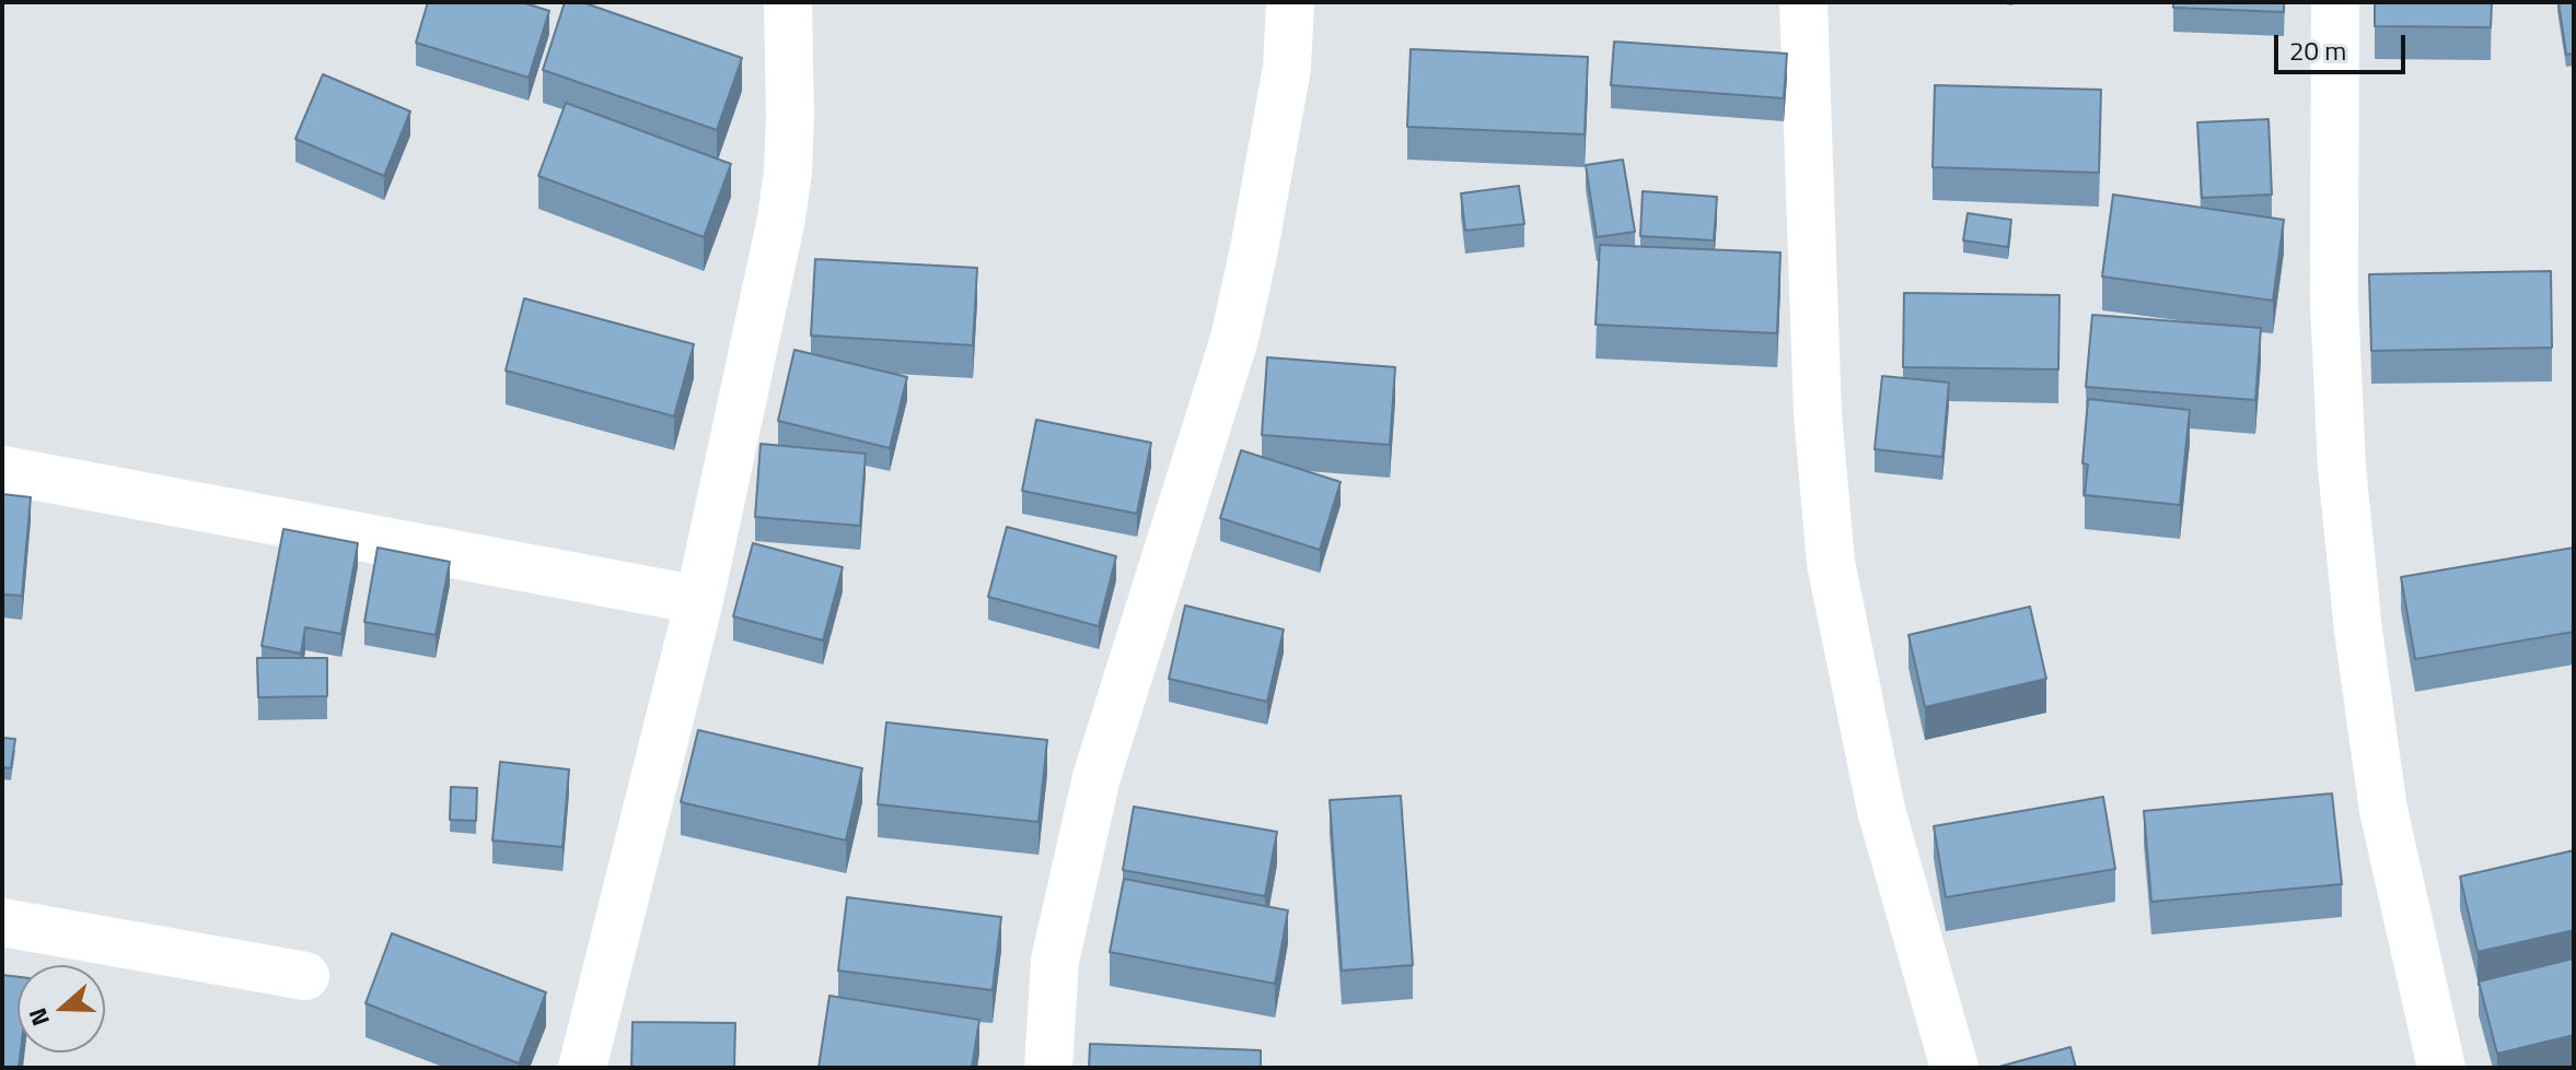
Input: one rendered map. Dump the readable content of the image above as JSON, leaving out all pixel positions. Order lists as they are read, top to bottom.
{
  "scale_bar": "20 m",
  "north": "left"
}
